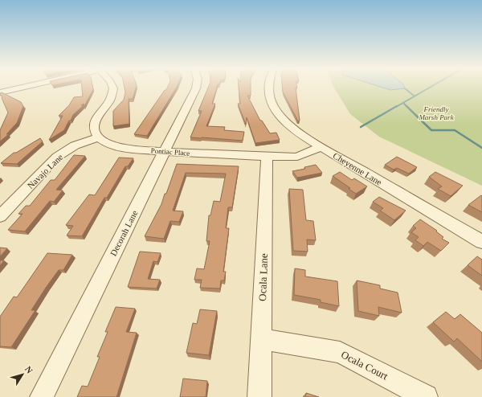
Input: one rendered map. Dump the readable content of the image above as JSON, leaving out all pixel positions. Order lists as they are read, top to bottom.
{
  "streets": {
    "street": [
      "Pontiac Place",
      "Cheyenne Lane",
      "Navajo Lane",
      "Decorah Lane",
      "Ocala Lane",
      "Ocala Court"
    ]
  },
  "crossings": [
    ["Pontiac Place", "Cheyenne Lane"],
    ["Pontiac Place", "Navajo Lane"],
    ["Pontiac Place", "Decorah Lane"],
    ["Pontiac Place", "Ocala Lane"],
    ["Ocala Lane", "Ocala Court"]
  ],
  "parks": ["Friendly Marsh Park"],
  "north": "top right"
}
